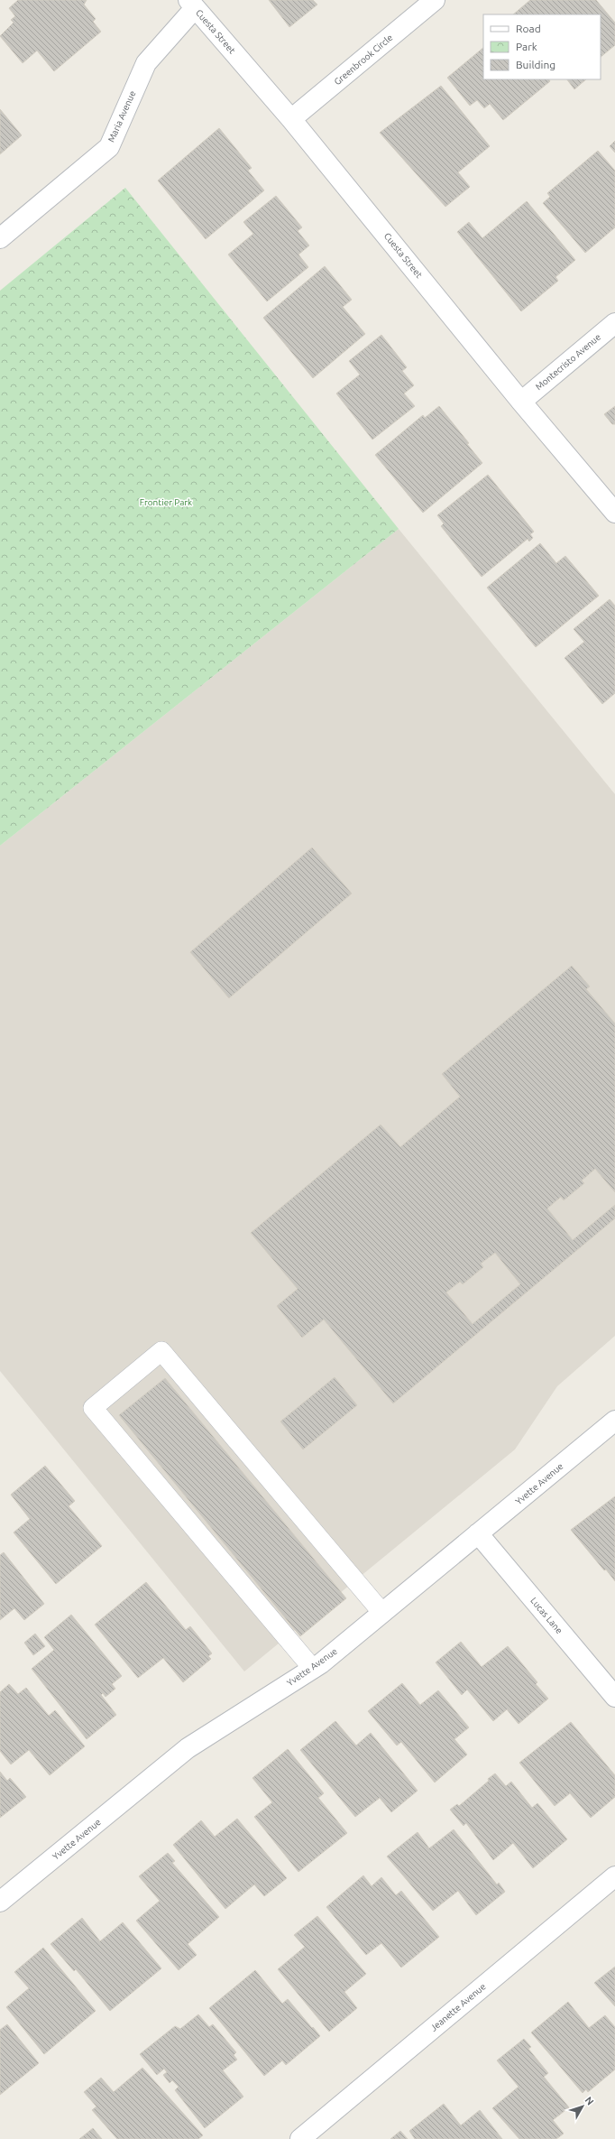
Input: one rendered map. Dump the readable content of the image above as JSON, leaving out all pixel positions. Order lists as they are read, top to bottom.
{
  "streets": {
    "street": [
      "Cuesta Street",
      "Greenbrook Circle",
      "Maria Avenue",
      "Montecristo Avenue",
      "Yvette Avenue",
      "Lucas Lane",
      "Jeanette Avenue"
    ]
  },
  "crossings": [
    ["Cuesta Street", "Greenbrook Circle"],
    ["Cuesta Street", "Maria Avenue"],
    ["Cuesta Street", "Montecristo Avenue"],
    ["Yvette Avenue", "Lucas Lane"]
  ],
  "parks": ["Frontier Park"],
  "legend": ["Road", "Park", "Building"],
  "north": "top right"
}
